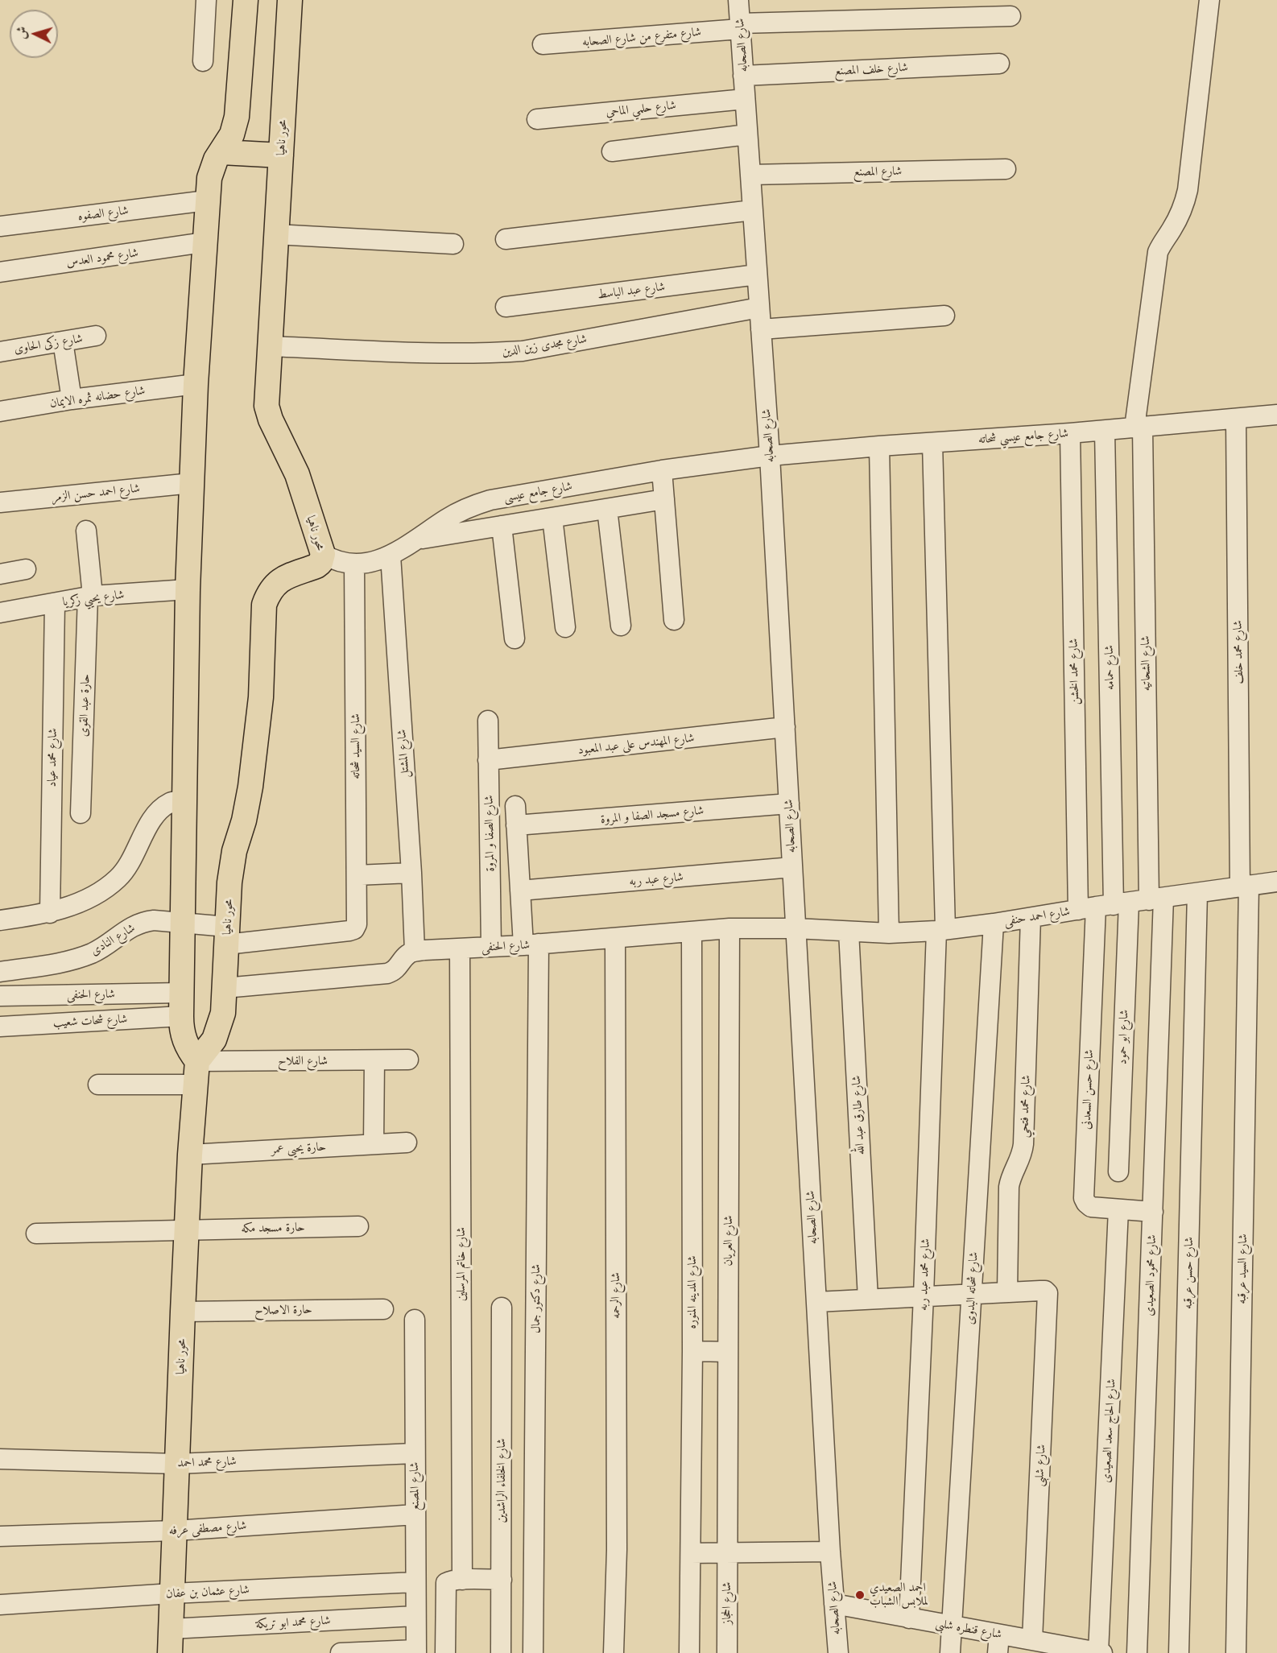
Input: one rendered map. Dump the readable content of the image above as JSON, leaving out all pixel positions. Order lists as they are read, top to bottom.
{
  "streets": {
    "main road": ["محور ناهيا"],
    "street": [
      "شارع متفرع من شارع الصحابه",
      "شارع الصحابه",
      "شارع خلف المصنع",
      "شارع حلمي الماحي",
      "شارع المصنع",
      "شارع الصفوه",
      "شارع محمود العدس",
      "شارع عبد الباسط",
      "شارع زكى الحاوى",
      "شارع مجدى زين الدين",
      "شارع حضانه ثمره الايمان",
      "شارع جامع عيسي شحاته",
      "شارع جامع عيسى",
      "شارع احمد حسن الزمر",
      "شارع يحيي زكريا",
      "شارع محمد خلف",
      "شارع الشحاتيه",
      "شارع حمامه",
      "شارع محمد الخشن",
      "حارة عبد القوى",
      "شارع المهندس على عبد المعبود",
      "شارع السيد شحاته",
      "شارع المشتل",
      "شارع محمد عياد",
      "شارع مسجد الصفا و المروة",
      "شارع الصفا و المروة",
      "شارع عبد ربه",
      "شارع احمد حنفى",
      "شارع النادى",
      "شارع الحنفى",
      "شارع شحات شعيب",
      "شارع ابو حمود",
      "شارع الفلاح",
      "شارع حسن السعدنى",
      "شارع محمد فتحي",
      "شارع طارق عبد الله",
      "حارة يحيى عمر",
      "حارة مسجد مكه",
      "شارع العريان",
      "شارع خاتم المرسلين",
      "شارع السيد عرقبه",
      "شارع حسن عرقبه",
      "شارع محمد عبد ربه",
      "شارع محمود الصعيدى",
      "شارع شحاته البدوى",
      "شارع المدينه المنوره",
      "شارع الرحمه",
      "شارع دكتور جمال",
      "حارة الاصلاح",
      "شارع الحاج سعد الصعيدى",
      "شارع محمد احمد",
      "شارع شلبى",
      "شارع الخلفاء الراشدين",
      "شارع مصطفى عرفه",
      "شارع عثمان بن عفان",
      "شارع الحجاز",
      "شارع محمد ابو تريكة",
      "شارع قنطره شلبى"
    ]
  },
  "crossings": [
    ["شارع متفرع من شارع الصحابه", "شارع الصحابه"],
    ["شارع الصحابه", "شارع خلف المصنع"],
    ["شارع الصحابه", "شارع حلمي الماحي"],
    ["شارع الصحابه", "شارع المصنع"],
    ["شارع الصحابه", "شارع عبد الباسط"],
    ["شارع الصحابه", "شارع مجدى زين الدين"],
    ["شارع الصحابه", "شارع جامع عيسي شحاته"],
    ["شارع الصحابه", "شارع جامع عيسى"],
    ["شارع الصحابه", "شارع المهندس على عبد المعبود"],
    ["شارع الصحابه", "شارع مسجد الصفا و المروة"],
    ["شارع الصحابه", "شارع عبد ربه"],
    ["شارع الصحابه", "شارع احمد حنفى"],
    ["شارع الصحابه", "شارع الحنفى"],
    ["شارع الصحابه", "شارع قنطره شلبى"],
    ["محور ناهيا", "شارع مجدى زين الدين"],
    ["محور ناهيا", "شارع جامع عيسى"],
    ["محور ناهيا", "شارع النادى"],
    ["محور ناهيا", "شارع الفلاح"],
    ["محور ناهيا", "حارة يحيى عمر"],
    ["محور ناهيا", "حارة مسجد مكه"],
    ["محور ناهيا", "حارة الاصلاح"],
    ["محور ناهيا", "شارع محمد احمد"],
    ["محور ناهيا", "شارع مصطفى عرفه"],
    ["محور ناهيا", "شارع عثمان بن عفان"],
    ["محور ناهيا", "شارع محمد ابو تريكة"],
    ["شارع المصنع", "شارع محمد احمد"],
    ["شارع المصنع", "شارع مصطفى عرفه"],
    ["شارع المصنع", "شارع عثمان بن عفان"],
    ["شارع المصنع", "شارع محمد ابو تريكة"],
    ["شارع جامع عيسي شحاته", "شارع جامع عيسى"],
    ["شارع جامع عيسي شحاته", "شارع محمد خلف"],
    ["شارع جامع عيسي شحاته", "شارع الشحاتيه"],
    ["شارع جامع عيسي شحاته", "شارع حمامه"],
    ["شارع جامع عيسي شحاته", "شارع محمد الخشن"],
    ["شارع جامع عيسي شحاته", "شارع محمد عبد ربه"],
    ["شارع جامع عيسى", "شارع السيد شحاته"],
    ["شارع جامع عيسى", "شارع المشتل"],
    ["شارع يحيي زكريا", "حارة عبد القوى"],
    ["شارع يحيي زكريا", "شارع محمد عياد"],
    ["شارع محمد خلف", "شارع احمد حنفى"],
    ["شارع محمد خلف", "شارع السيد عرقبه"],
    ["شارع الشحاتيه", "شارع احمد حنفى"],
    ["شارع الشحاتيه", "شارع محمود الصعيدى"],
    ["شارع حمامه", "شارع محمد الخشن"],
    ["شارع حمامه", "شارع احمد حنفى"],
    ["شارع حمامه", "شارع ابو حمود"],
    ["شارع حمامه", "شارع حسن السعدنى"],
    ["شارع محمد الخشن", "شارع احمد حنفى"],
    ["شارع محمد الخشن", "شارع ابو حمود"],
    ["شارع محمد الخشن", "شارع حسن السعدنى"],
    ["شارع المهندس على عبد المعبود", "شارع الصفا و المروة"],
    ["شارع السيد شحاته", "شارع النادى"],
    ["شارع المشتل", "شارع الحنفى"],
    ["شارع مسجد الصفا و المروة", "شارع دكتور جمال"],
    ["شارع الصفا و المروة", "شارع الحنفى"],
    ["شارع عبد ربه", "شارع دكتور جمال"],
    ["شارع احمد حنفى", "شارع الحنفى"],
    ["شارع احمد حنفى", "شارع ابو حمود"],
    ["شارع احمد حنفى", "شارع حسن السعدنى"],
    ["شارع احمد حنفى", "شارع محمد فتحي"],
    ["شارع احمد حنفى", "شارع طارق عبد الله"],
    ["شارع احمد حنفى", "شارع السيد عرقبه"],
    ["شارع احمد حنفى", "شارع حسن عرقبه"],
    ["شارع احمد حنفى", "شارع محمد عبد ربه"],
    ["شارع احمد حنفى", "شارع محمود الصعيدى"],
    ["شارع احمد حنفى", "شارع شحاته البدوى"],
    ["شارع الحنفى", "شارع العريان"],
    ["شارع الحنفى", "شارع خاتم المرسلين"],
    ["شارع الحنفى", "شارع المدينه المنوره"],
    ["شارع الحنفى", "شارع الرحمه"],
    ["شارع الحنفى", "شارع دكتور جمال"],
    ["شارع ابو حمود", "شارع حسن السعدنى"],
    ["شارع حسن السعدنى", "شارع محمود الصعيدى"],
    ["شارع حسن السعدنى", "شارع الحاج سعد الصعيدى"],
    ["شارع محمد فتحي", "شارع شلبى"],
    ["شارع العريان", "شارع الحجاز"],
    ["شارع محمد عبد ربه", "شارع قنطره شلبى"],
    ["شارع شحاته البدوى", "شارع قنطره شلبى"],
    ["شارع الحاج سعد الصعيدى", "شارع قنطره شلبى"],
    ["شارع شلبى", "شارع قنطره شلبى"]
  ],
  "places": ["احمد الصعيدي لملابس الشباب"],
  "north": "left"
}
